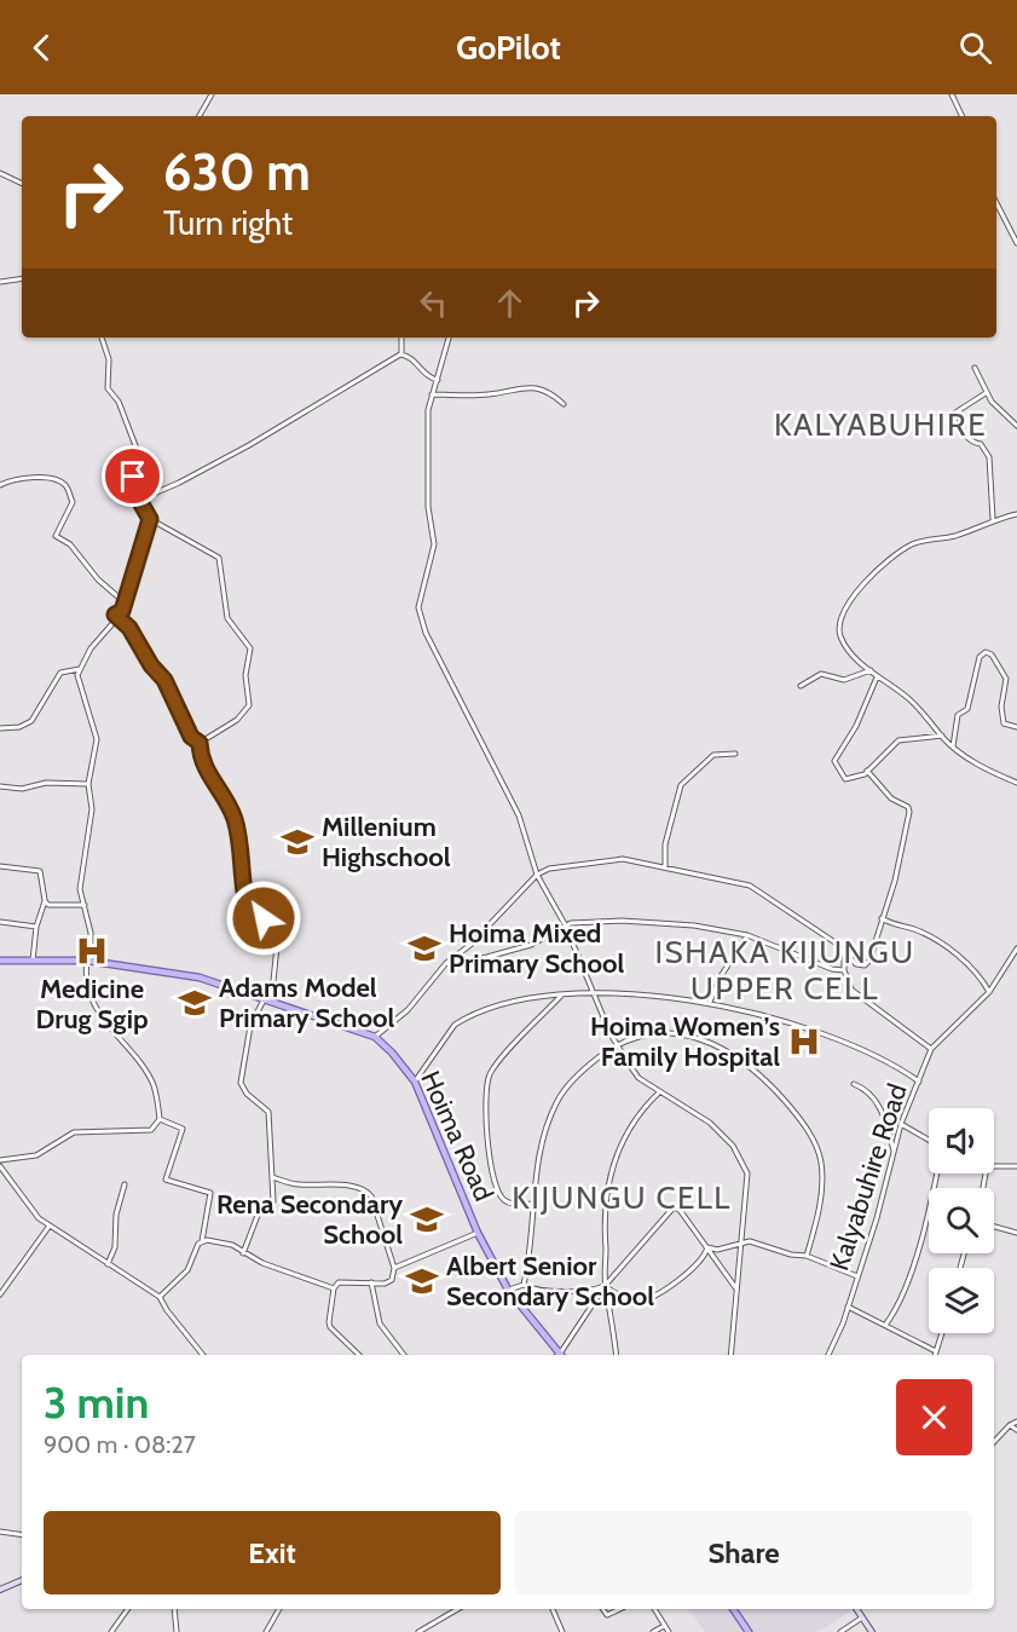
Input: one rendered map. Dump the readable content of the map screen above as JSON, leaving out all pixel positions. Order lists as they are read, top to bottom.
{
  "streets": {
    "main road": ["Hoima Road"],
    "street": ["Kalyabuhire Road"]
  },
  "districts": ["KALYABUHIRE", "ISHAKA KIJUNGU UPPER CELL", "KIJUNGU CELL"],
  "places": {
    "school or university": [
      "Millenium Highschool",
      "Hoima Mixed Primary School",
      "Adams Model Primary School",
      "Rena Secondary School",
      "Albert Senior Secondary School"
    ],
    "hospital": ["Medicine Drug Sgip", "Hoima Women’s Family Hospital"]
  },
  "page": {
    "header": "GoPilot",
    "turn": ["630 m", "Turn right"],
    "heading": ["3 min", "900 m · 08:27"],
    "buttons": ["Exit", "Share"]
  }
}
